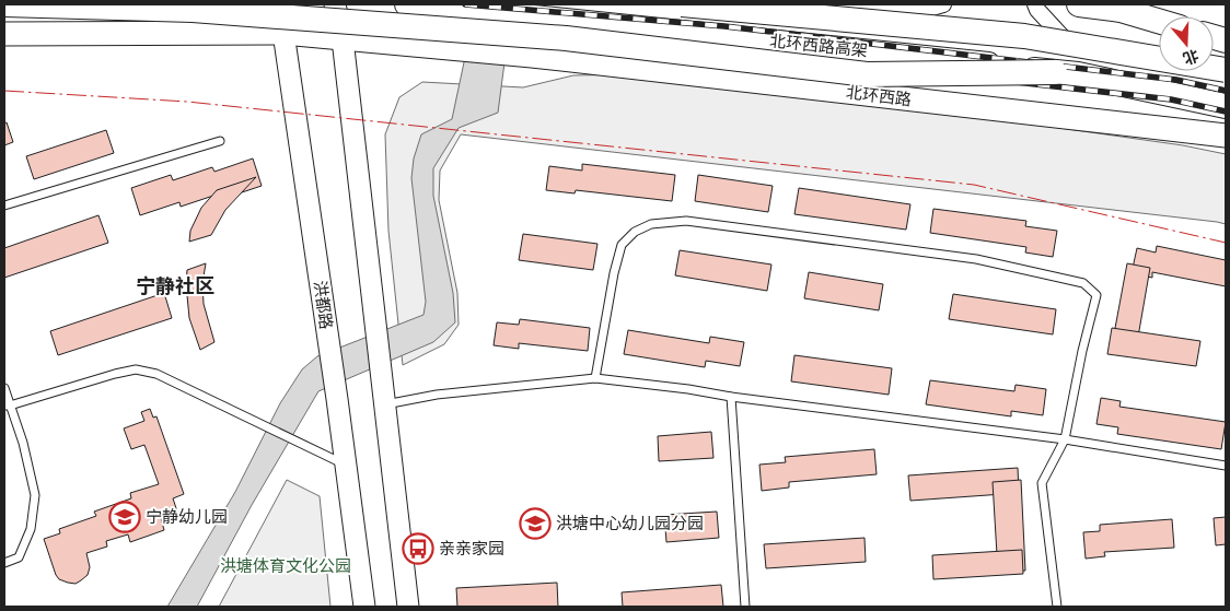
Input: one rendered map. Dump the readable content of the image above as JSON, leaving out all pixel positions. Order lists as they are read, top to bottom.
{
  "streets": {
    "highway": ["北环西路高架"],
    "main road": ["北环西路", "洪都路"]
  },
  "crossings": [
    ["北环西路", "洪都路"]
  ],
  "districts": ["宁静社区"],
  "parks": ["洪塘体育文化公园"],
  "places": {
    "school or university": ["宁静幼儿园", "洪塘中心幼儿园分园"],
    "bus stop": ["亲亲家园"]
  },
  "north": "bottom"
}
